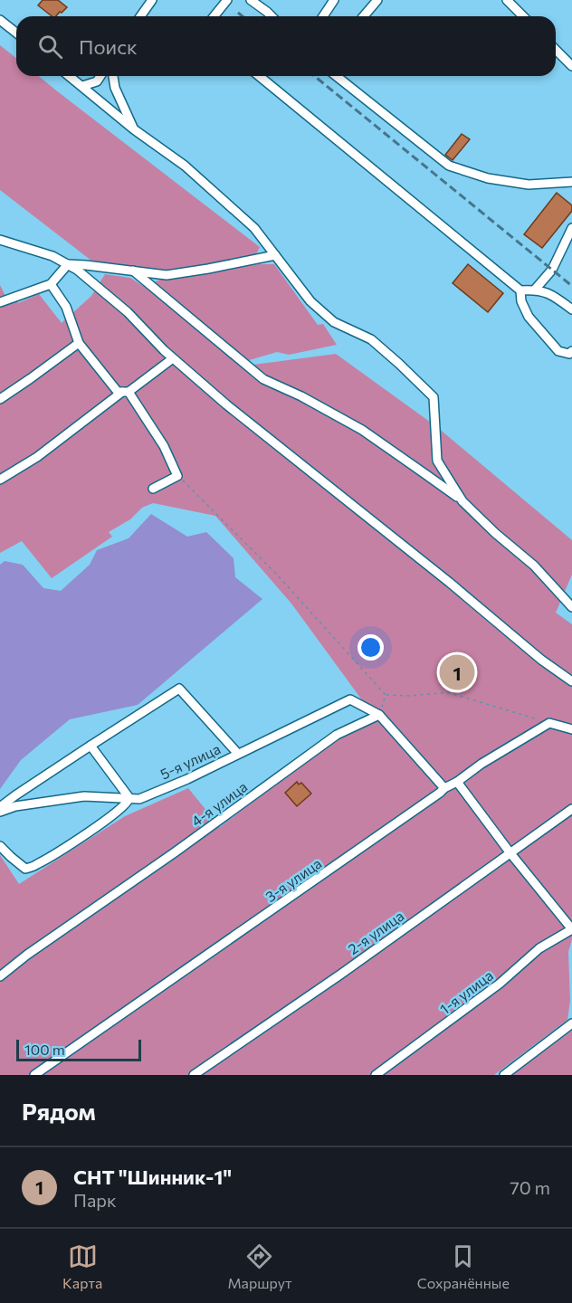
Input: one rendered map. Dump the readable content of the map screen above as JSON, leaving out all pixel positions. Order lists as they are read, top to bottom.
{
  "streets": {
    "street": [
      "5-я улица",
      "4-я улица",
      "3-я улица",
      "2-я улица",
      "1-я улица"
    ]
  },
  "crossings": [
    ["5-я улица", "4-я улица"]
  ],
  "scale_bar": "100 m",
  "page": {
    "search": "Поиск",
    "pins": "1",
    "scale": "100 m",
    "heading": "Рядом",
    "list": [
      {
        "mark": "1",
        "name": "СНТ \"Шинник-1\"",
        "note": "Парк",
        "value": "70 m"
      }
    ],
    "nav": ["Карта", "Маршрут", "Сохранённые"]
  }
}
